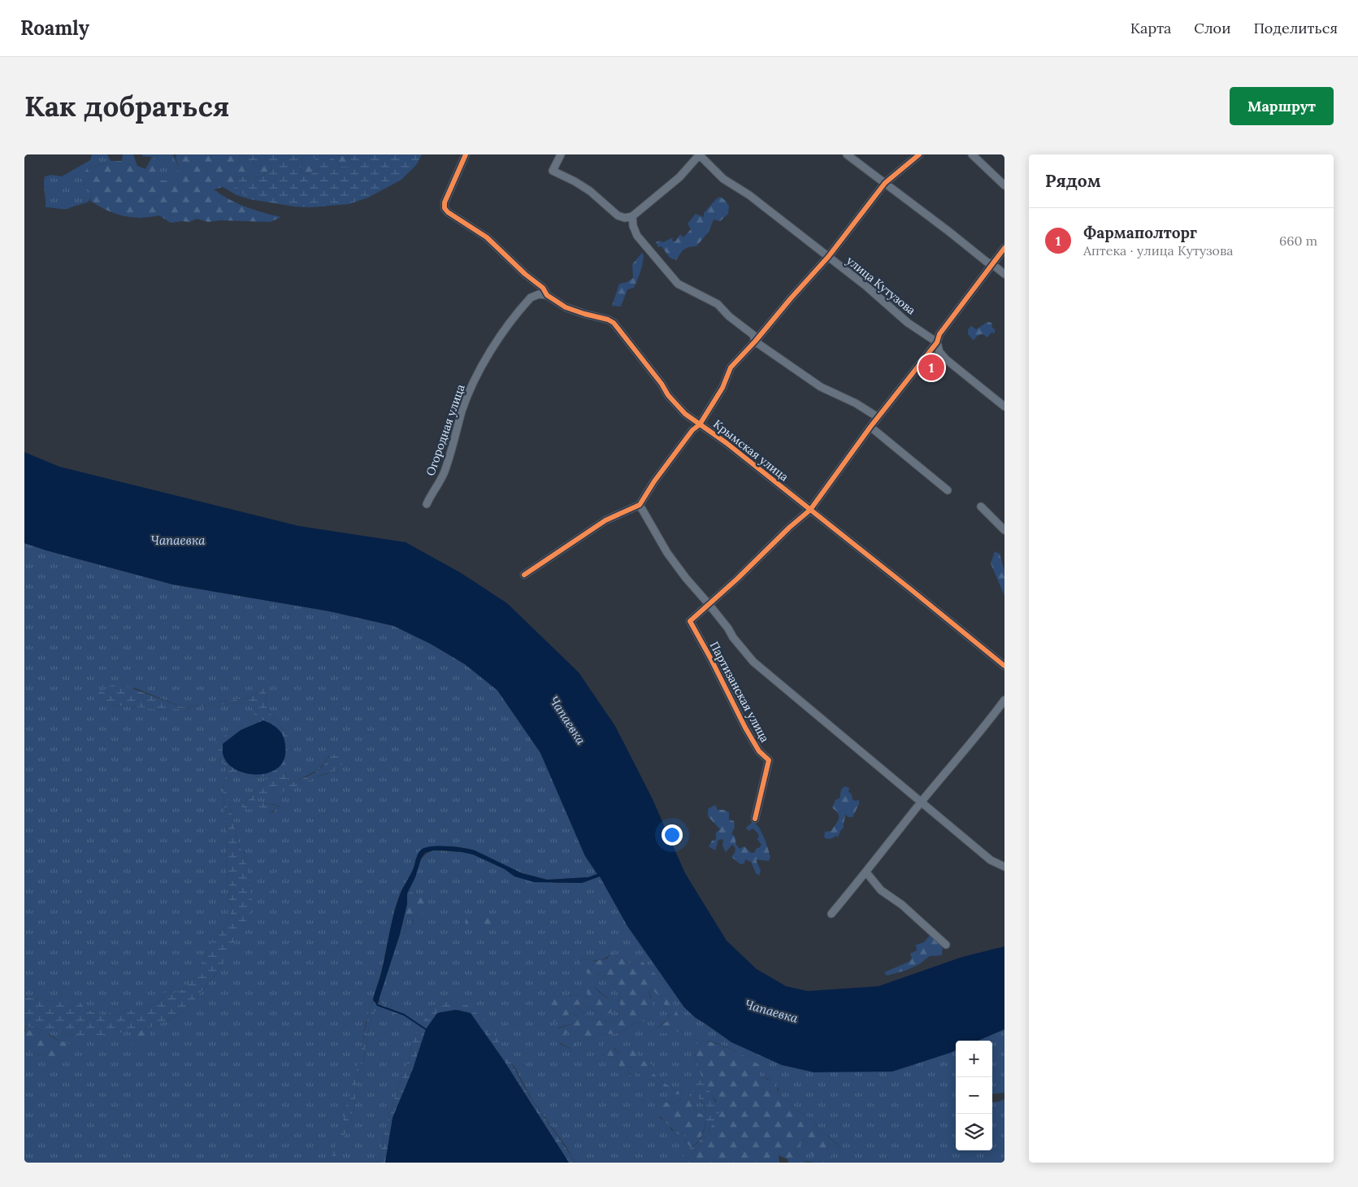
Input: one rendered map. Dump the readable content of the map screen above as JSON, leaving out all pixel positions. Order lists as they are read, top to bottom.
{
  "streets": {
    "street": [
      "улица Кутузова",
      "Огородная улица",
      "Крымская улица",
      "Партизанская улица"
    ]
  },
  "crossings": [
    ["Огородная улица", "Крымская улица"]
  ],
  "water": ["Чапаевка"],
  "page": {
    "header": "Roamly",
    "nav": ["Карта", "Слои", "Поделиться"],
    "buttons": "Маршрут",
    "title": "Как добраться",
    "heading": "Рядом",
    "list": [
      {
        "mark": "1",
        "name": "Фармаполторг",
        "note": "Аптека · улица Кутузова",
        "value": "660 m"
      }
    ],
    "pins": "1",
    "map_buttons": ["+", "−"]
  }
}
